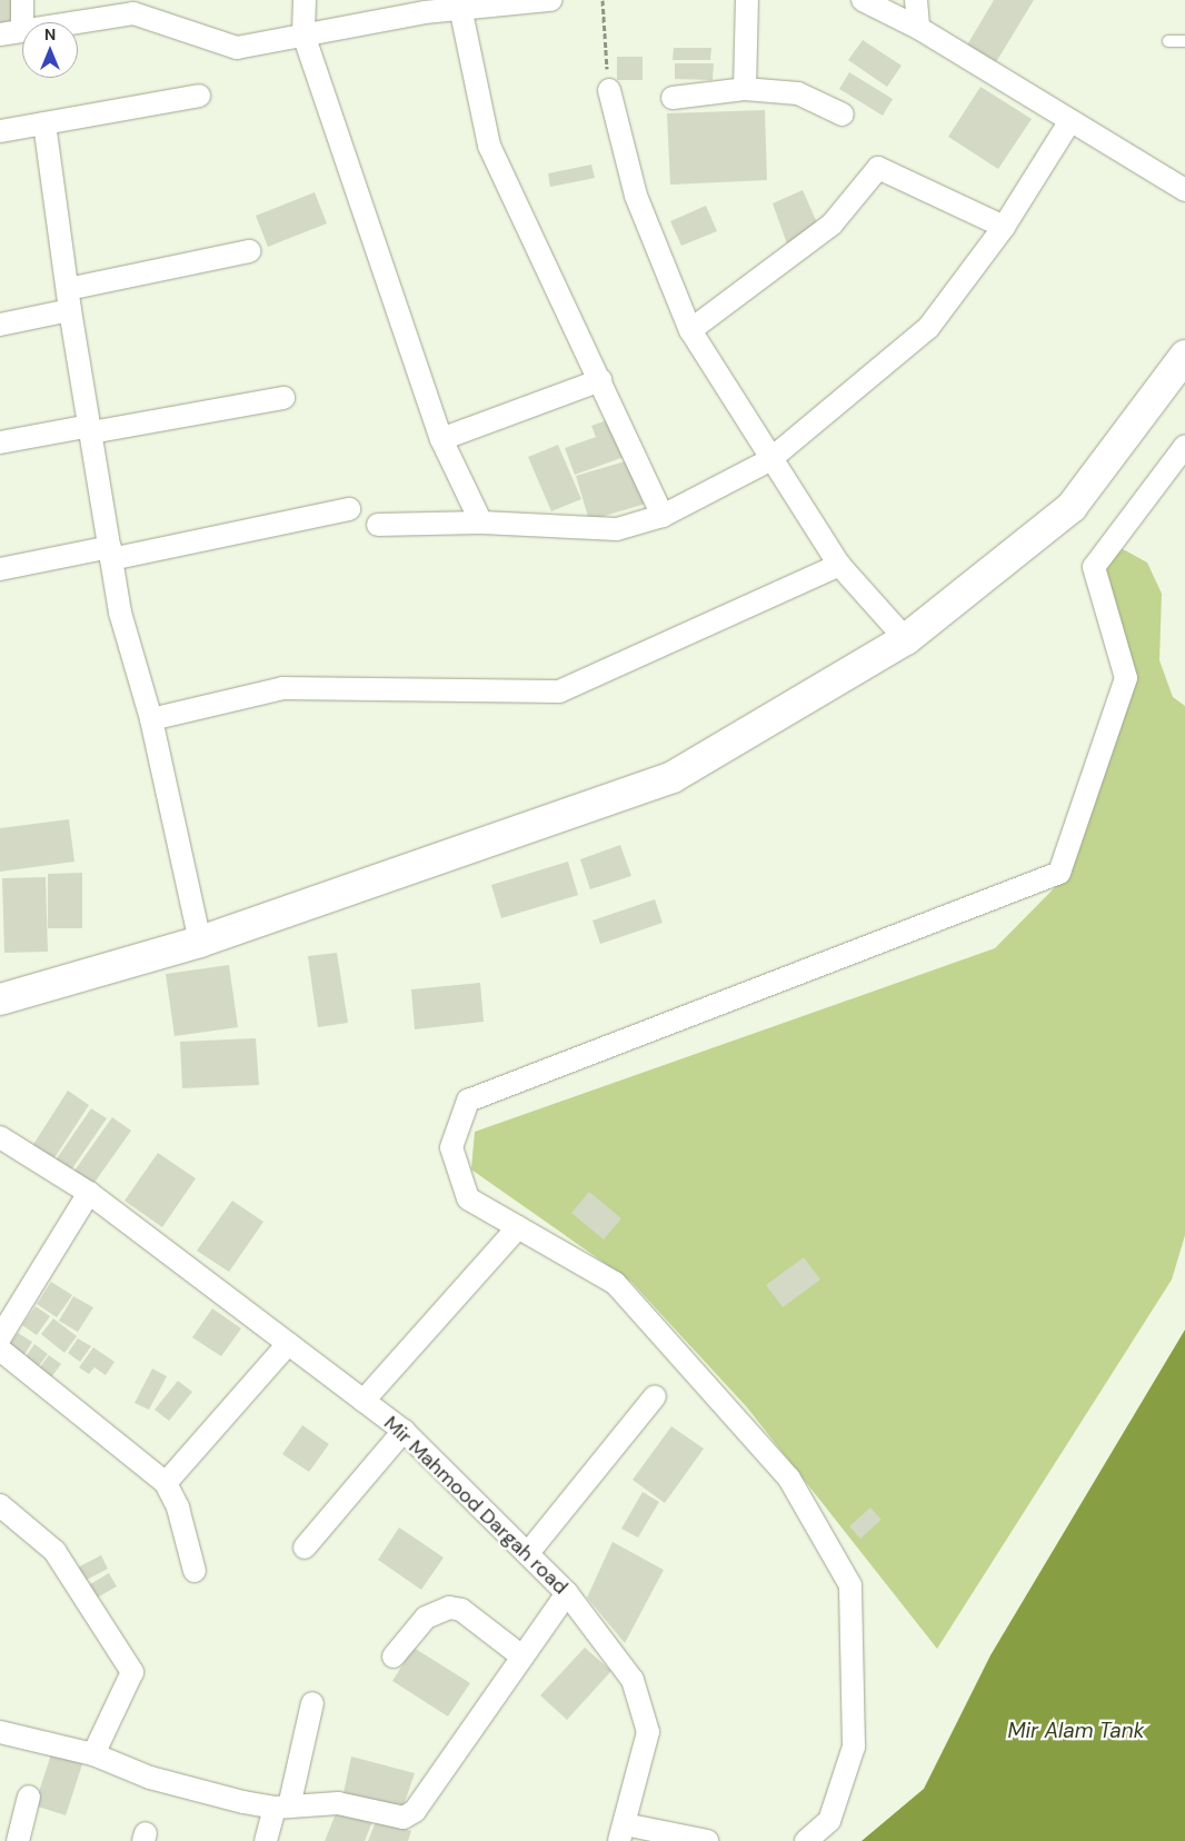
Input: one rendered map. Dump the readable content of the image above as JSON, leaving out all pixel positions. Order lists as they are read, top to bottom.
{
  "streets": {
    "street": ["Mir Mahmood Dargah road"]
  },
  "water": ["Mir Alam Tank"],
  "north": "top"
}
